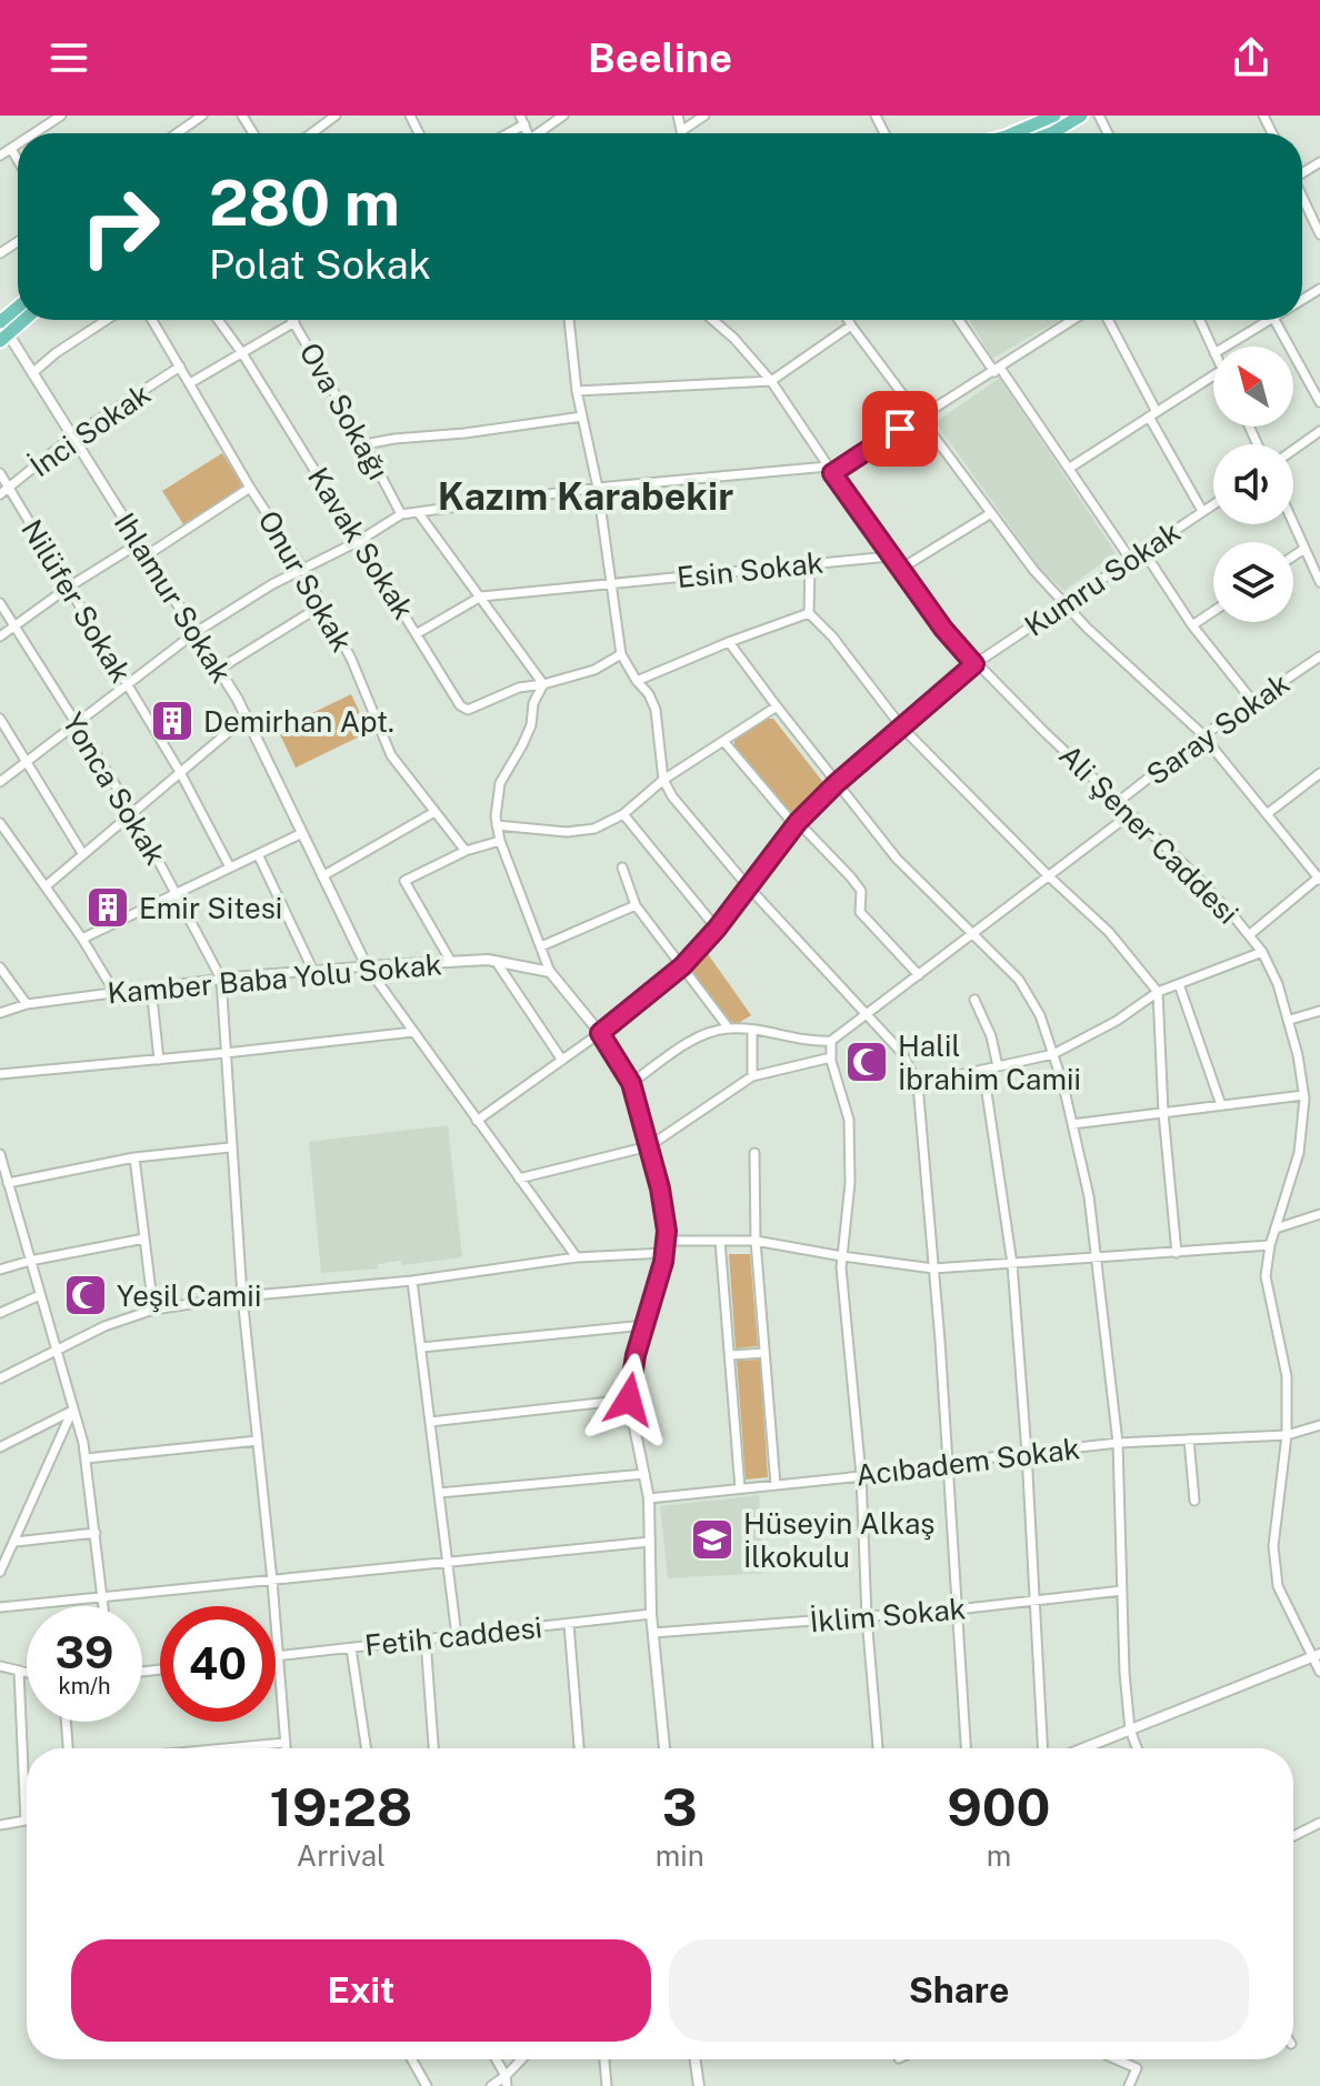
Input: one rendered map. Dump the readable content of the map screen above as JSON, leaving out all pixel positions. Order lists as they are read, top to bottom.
{
  "streets": {
    "street": [
      "Ova Sokağı",
      "İnci Sokak",
      "Kavak Sokak",
      "Esin Sokak",
      "Kumru Sokak",
      "Onur Sokak",
      "Ihlamur Sokak",
      "Nilüfer Sokak",
      "Saray Sokak",
      "Yonca Sokak",
      "Ali Şener Caddesi",
      "Kamber Baba Yolu Sokak",
      "Acıbadem Sokak",
      "İklim Sokak",
      "Fetih caddesi"
    ]
  },
  "crossings": [
    ["İnci Sokak", "Onur Sokak"],
    ["İnci Sokak", "Ihlamur Sokak"],
    ["İnci Sokak", "Nilüfer Sokak"],
    ["Esin Sokak", "Ali Şener Caddesi"],
    ["Kumru Sokak", "Ali Şener Caddesi"],
    ["Ihlamur Sokak", "Kamber Baba Yolu Sokak"],
    ["Saray Sokak", "Ali Şener Caddesi"],
    ["Yonca Sokak", "Kamber Baba Yolu Sokak"],
    ["Ali Şener Caddesi", "Acıbadem Sokak"]
  ],
  "districts": ["Kazım Karabekir"],
  "places": {
    "building": ["Demirhan Apt.", "Emir Sitesi"],
    "mosque": ["Halil İbrahim Camii", "Yeşil Camii"],
    "school or university": ["Hüseyin Alkaş İlkokulu"]
  },
  "north": "top left",
  "page": {
    "header": "Beeline",
    "turn": ["280 m", "Polat Sokak"],
    "speed": "39 km/h",
    "limit": "40",
    "eta": [
      "19:28",
      "Arrival",
      "3",
      "min",
      "900",
      "m"
    ],
    "buttons": ["Exit", "Share"]
  }
}
